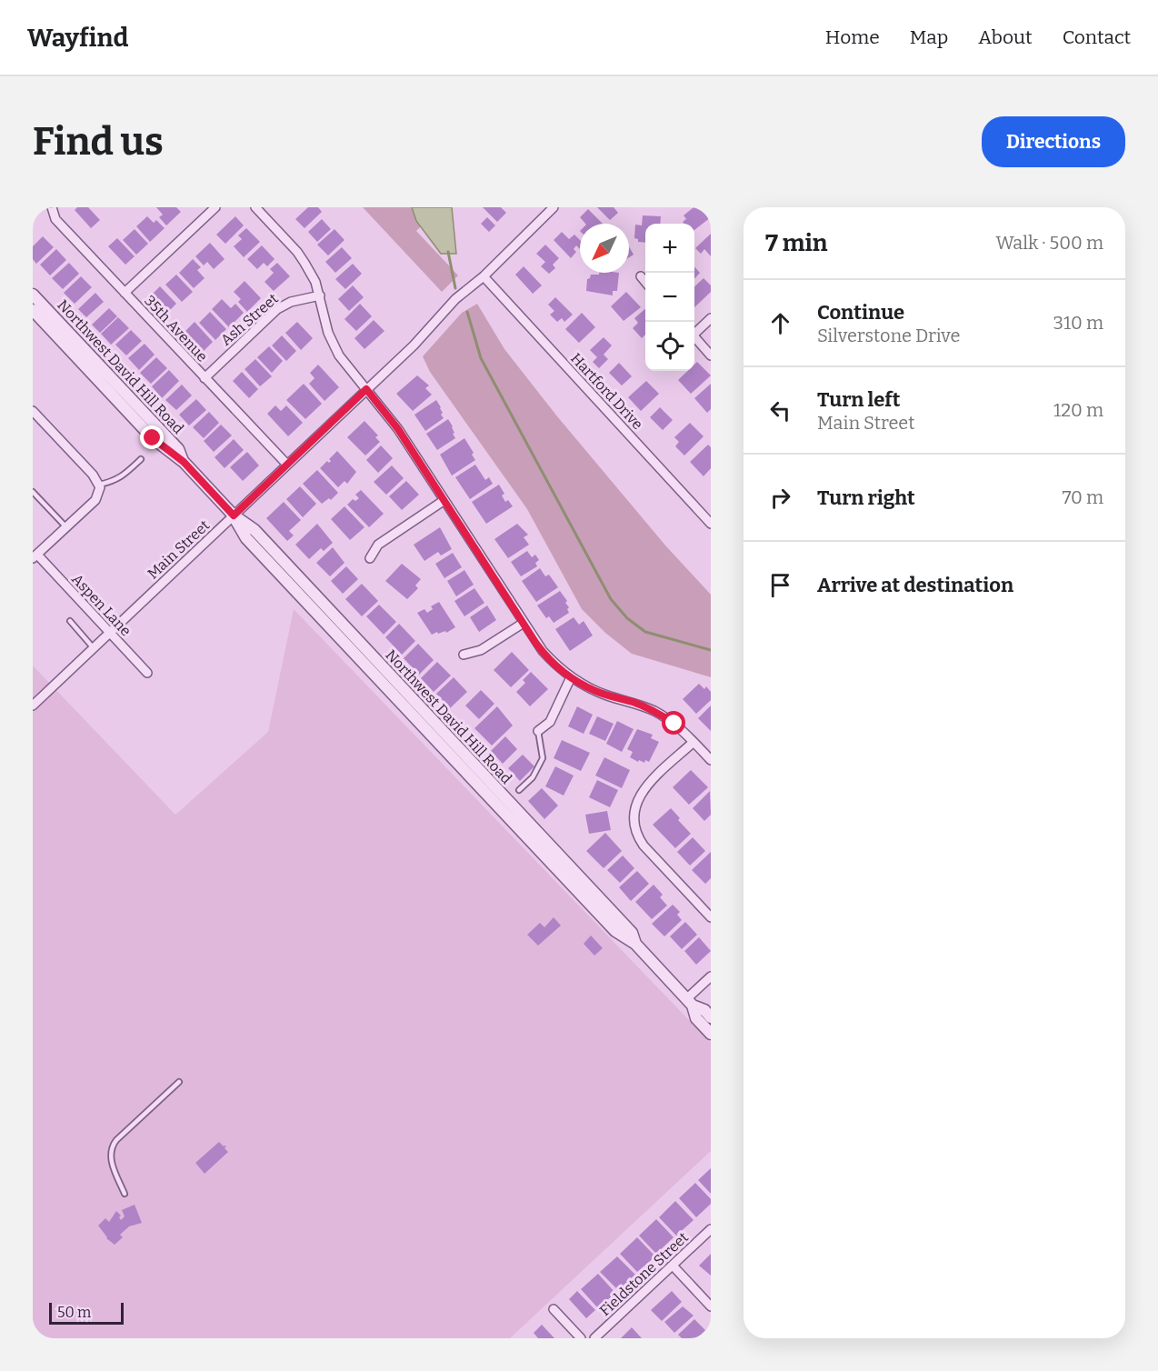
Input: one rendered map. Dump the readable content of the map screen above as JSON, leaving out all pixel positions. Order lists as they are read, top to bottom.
{
  "streets": {
    "street": [
      "Ash Street",
      "35th Avenue",
      "Northwest David Hill Road",
      "Hartford Drive",
      "Main Street",
      "Aspen Lane",
      "Fieldstone Street"
    ]
  },
  "crossings": [
    ["Ash Street", "35th Avenue"],
    ["35th Avenue", "Main Street"],
    ["Northwest David Hill Road", "Main Street"],
    ["Hartford Drive", "Main Street"],
    ["Main Street", "Aspen Lane"]
  ],
  "scale_bar": "50 m",
  "north": "bottom left",
  "page": {
    "header": "Wayfind",
    "nav": [
      "Home",
      "Map",
      "About",
      "Contact"
    ],
    "buttons": "Directions",
    "title": "Find us",
    "heading": ["7 min", "Walk · 500 m"],
    "map_buttons": ["+", "−"],
    "list": [
      ["Continue", "Silverstone Drive", "310 m"],
      ["Turn left", "Main Street", "120 m"],
      ["Turn right", "70 m"],
      "Arrive at destination"
    ],
    "scale": "50 m"
  }
}
